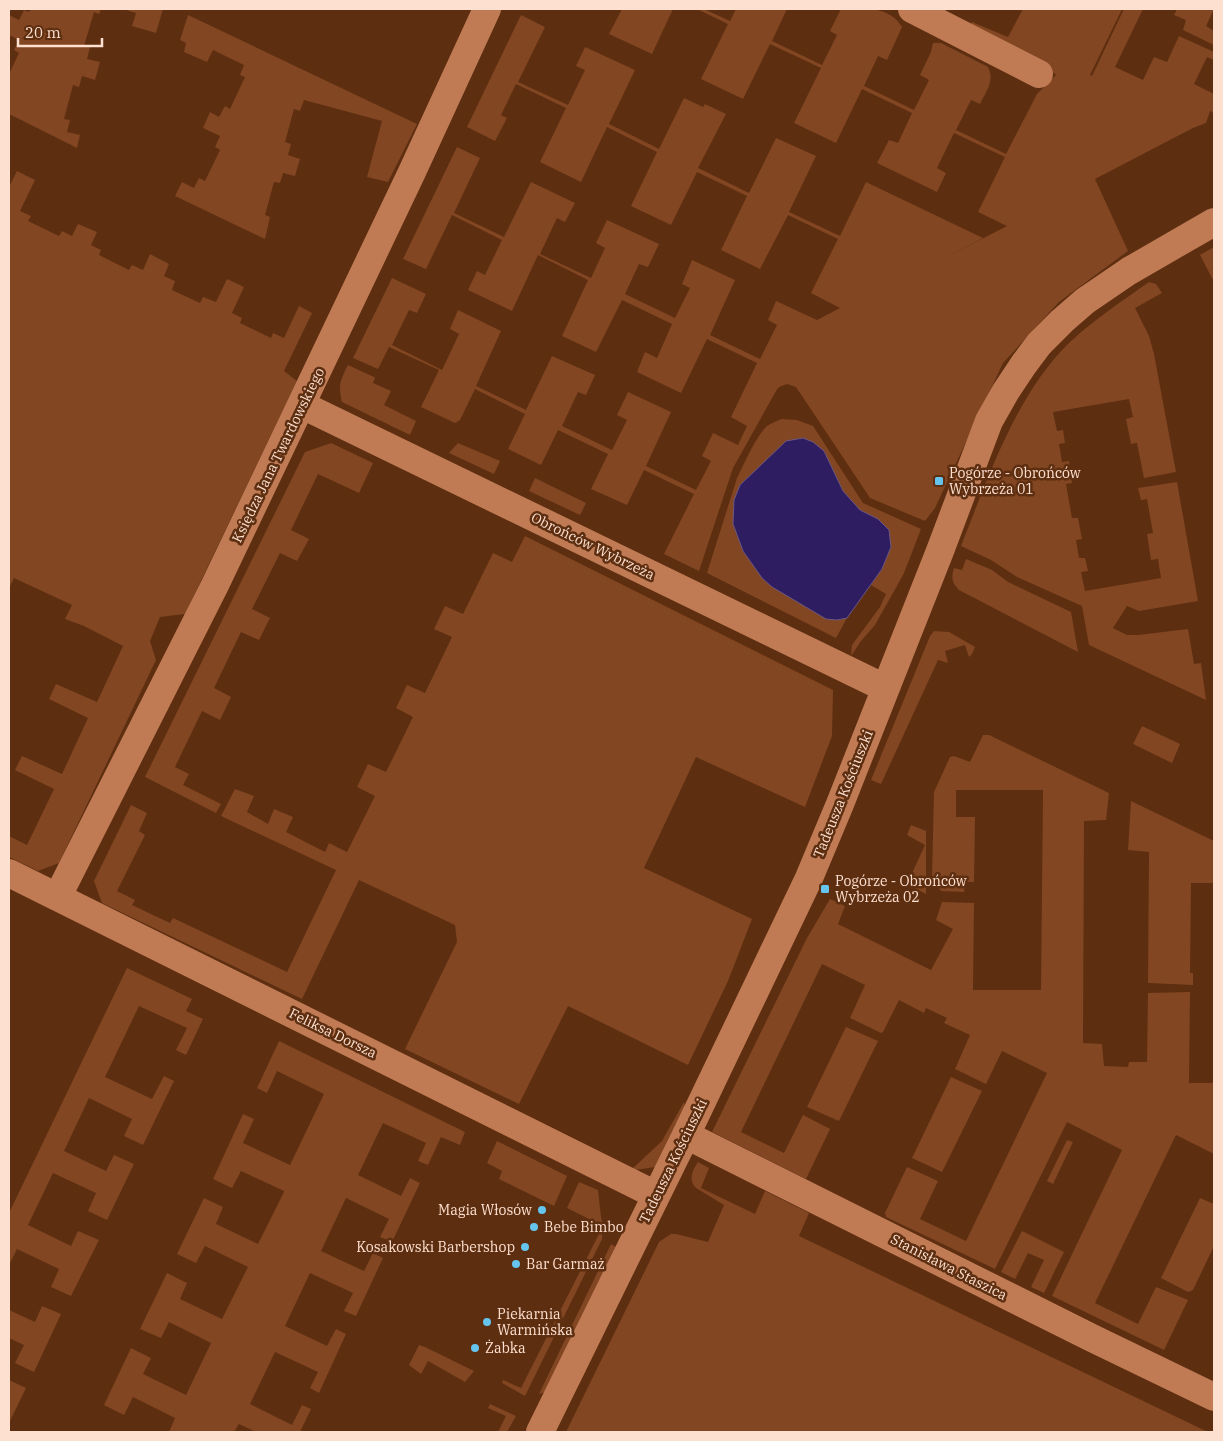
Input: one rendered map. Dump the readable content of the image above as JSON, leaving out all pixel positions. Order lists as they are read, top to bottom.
{
  "streets": {
    "street": [
      "Księdza Jana Twardowskiego",
      "Obrońców Wybrzeża",
      "Tadeusza Kościuszki",
      "Feliksa Dorsza",
      "Stanisława Staszica"
    ]
  },
  "crossings": [
    ["Księdza Jana Twardowskiego", "Obrońców Wybrzeża"],
    ["Księdza Jana Twardowskiego", "Feliksa Dorsza"],
    ["Obrońców Wybrzeża", "Tadeusza Kościuszki"],
    ["Tadeusza Kościuszki", "Feliksa Dorsza"],
    ["Tadeusza Kościuszki", "Stanisława Staszica"]
  ],
  "places": {
    "transit": ["Pogórze - Obrońców Wybrzeża 01", "Pogórze - Obrońców Wybrzeża 02"],
    "other": [
      "Magia Włosów",
      "Bebe Bimbo",
      "Kosakowski Barbershop",
      "Bar Garmaż",
      "Piekarnia Warmińska",
      "Żabka"
    ]
  },
  "scale_bar": "20 m"
}
